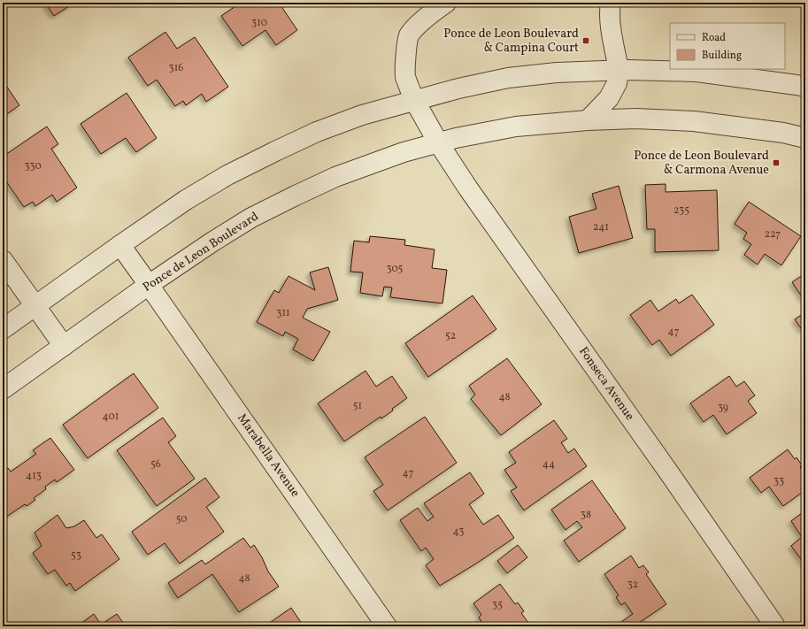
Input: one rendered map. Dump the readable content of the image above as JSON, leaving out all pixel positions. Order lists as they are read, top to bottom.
{
  "streets": {
    "street": ["Ponce de Leon Boulevard", "Fonseca Avenue", "Marabella Avenue"]
  },
  "crossings": [
    ["Ponce de Leon Boulevard", "Fonseca Avenue"],
    ["Ponce de Leon Boulevard", "Marabella Avenue"]
  ],
  "places": {
    "transit": ["Ponce de Leon Boulevard & Campina Court", "Ponce de Leon Boulevard & Carmona Avenue"]
  },
  "house_numbers": [
    "310",
    "316",
    "330",
    "235",
    "241",
    "227",
    "305",
    "311",
    "47",
    "52",
    "48",
    "51",
    "39",
    "401",
    "56",
    "44",
    "47",
    "413",
    "33",
    "38",
    "50",
    "43",
    "53",
    "48",
    "32",
    "35"
  ],
  "legend": ["Road", "Building"]
}
